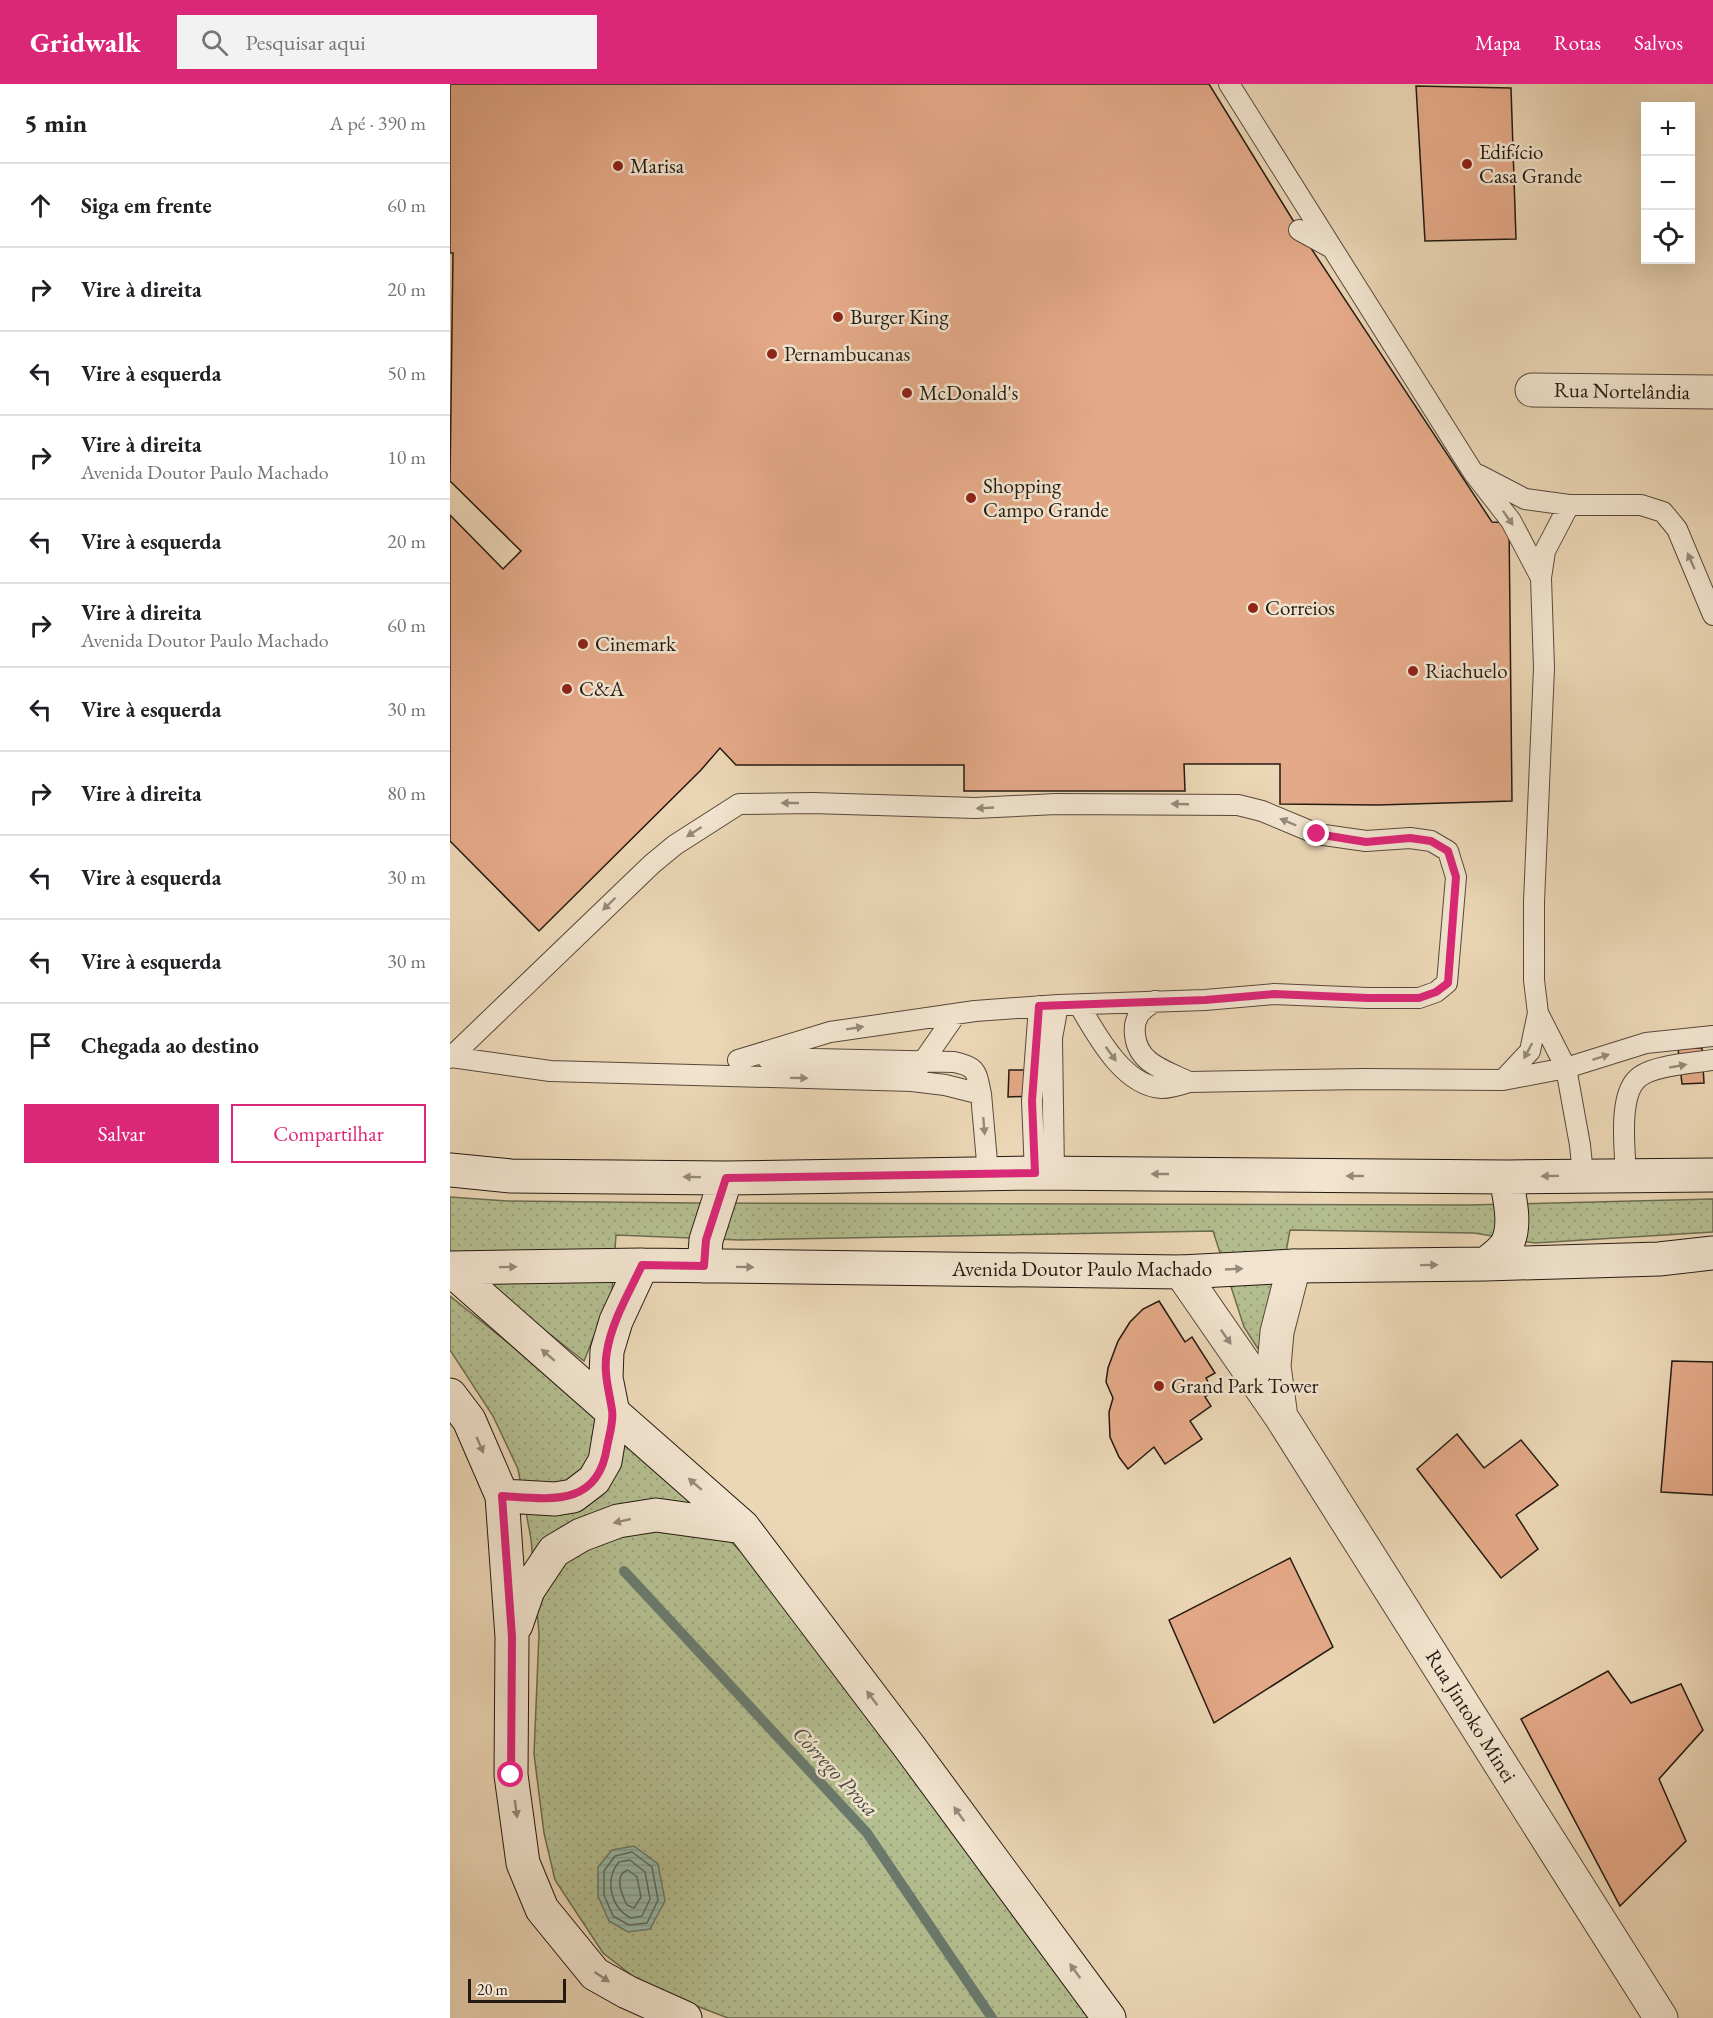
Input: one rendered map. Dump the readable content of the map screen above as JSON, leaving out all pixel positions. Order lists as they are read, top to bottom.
{
  "streets": {
    "street": ["Rua Nortelândia", "Avenida Doutor Paulo Machado", "Rua Jintoko Minei"]
  },
  "crossings": [
    ["Avenida Doutor Paulo Machado", "Rua Jintoko Minei"]
  ],
  "water": ["Córrego Prosa"],
  "places": [
    "Edifício Casa Grande",
    "Marisa",
    "Burger King",
    "Pernambucanas",
    "McDonald's",
    "Shopping Campo Grande",
    "Correios",
    "Cinemark",
    "Riachuelo",
    "C&A",
    "Grand Park Tower"
  ],
  "scale_bar": "20 m",
  "page": {
    "header": "Gridwalk",
    "search": "Pesquisar aqui",
    "nav": ["Mapa", "Rotas", "Salvos"],
    "heading": ["5 min", "A pé · 390 m"],
    "map_buttons": ["+", "−"],
    "list": [
      ["Siga em frente", "60 m"],
      ["Vire à direita", "20 m"],
      ["Vire à esquerda", "50 m"],
      ["Vire à direita", "Avenida Doutor Paulo Machado", "10 m"],
      ["Vire à esquerda", "20 m"],
      ["Vire à direita", "Avenida Doutor Paulo Machado", "60 m"],
      ["Vire à esquerda", "30 m"],
      ["Vire à direita", "80 m"],
      ["Vire à esquerda", "30 m"],
      ["Vire à esquerda", "30 m"],
      "Chegada ao destino"
    ],
    "buttons": ["Salvar", "Compartilhar"],
    "scale": "20 m"
  }
}
